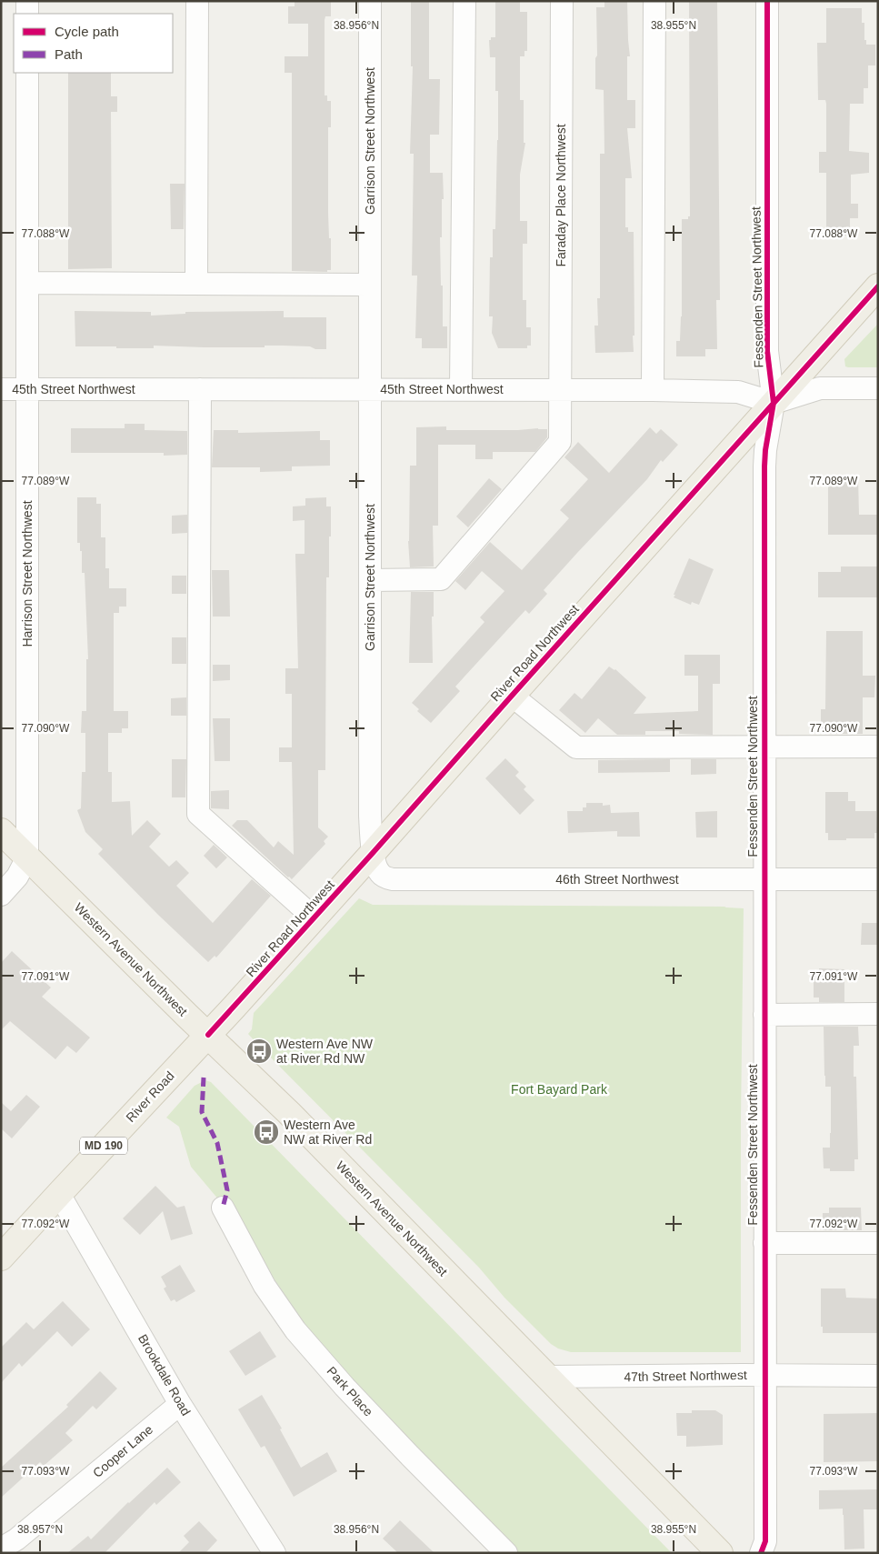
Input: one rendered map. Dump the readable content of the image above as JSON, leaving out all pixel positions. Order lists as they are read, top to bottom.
{
  "streets": {
    "main road": [
      "River Road Northwest",
      "Western Avenue Northwest",
      "River Road",
      "MD 190"
    ],
    "street": [
      "Garrison Street Northwest",
      "Faraday Place Northwest",
      "Fessenden Street Northwest",
      "45th Street Northwest",
      "Harrison Street Northwest",
      "46th Street Northwest",
      "Brookdale Road",
      "47th Street Northwest",
      "Park Place",
      "Cooper Lane"
    ]
  },
  "crossings": [
    ["Garrison Street Northwest", "Faraday Place Northwest"],
    ["Garrison Street Northwest", "45th Street Northwest"],
    ["Garrison Street Northwest", "River Road Northwest"],
    ["Garrison Street Northwest", "46th Street Northwest"],
    ["Faraday Place Northwest", "45th Street Northwest"],
    ["Fessenden Street Northwest", "45th Street Northwest"],
    ["Fessenden Street Northwest", "River Road Northwest"],
    ["Fessenden Street Northwest", "46th Street Northwest"],
    ["Fessenden Street Northwest", "47th Street Northwest"],
    ["45th Street Northwest", "Harrison Street Northwest"],
    ["45th Street Northwest", "River Road Northwest"],
    ["Harrison Street Northwest", "Western Avenue Northwest"],
    ["River Road Northwest", "46th Street Northwest"],
    ["River Road Northwest", "Western Avenue Northwest"],
    ["River Road Northwest", "River Road"],
    ["Western Avenue Northwest", "River Road"],
    ["Western Avenue Northwest", "47th Street Northwest"],
    ["River Road", "Brookdale Road"],
    ["Brookdale Road", "Cooper Lane"]
  ],
  "parks": ["Fort Bayard Park"],
  "places": {
    "bus stop": ["Western Ave NW at River Rd NW", "Western Ave NW at River Rd"]
  },
  "legend": ["Cycle path", "Path"],
  "coordinates": [
    "38.956°N",
    "38.955°N",
    "77.088°W",
    "77.089°W",
    "77.090°W",
    "77.091°W",
    "77.092°W",
    "77.093°W",
    "38.957°N"
  ]
}
